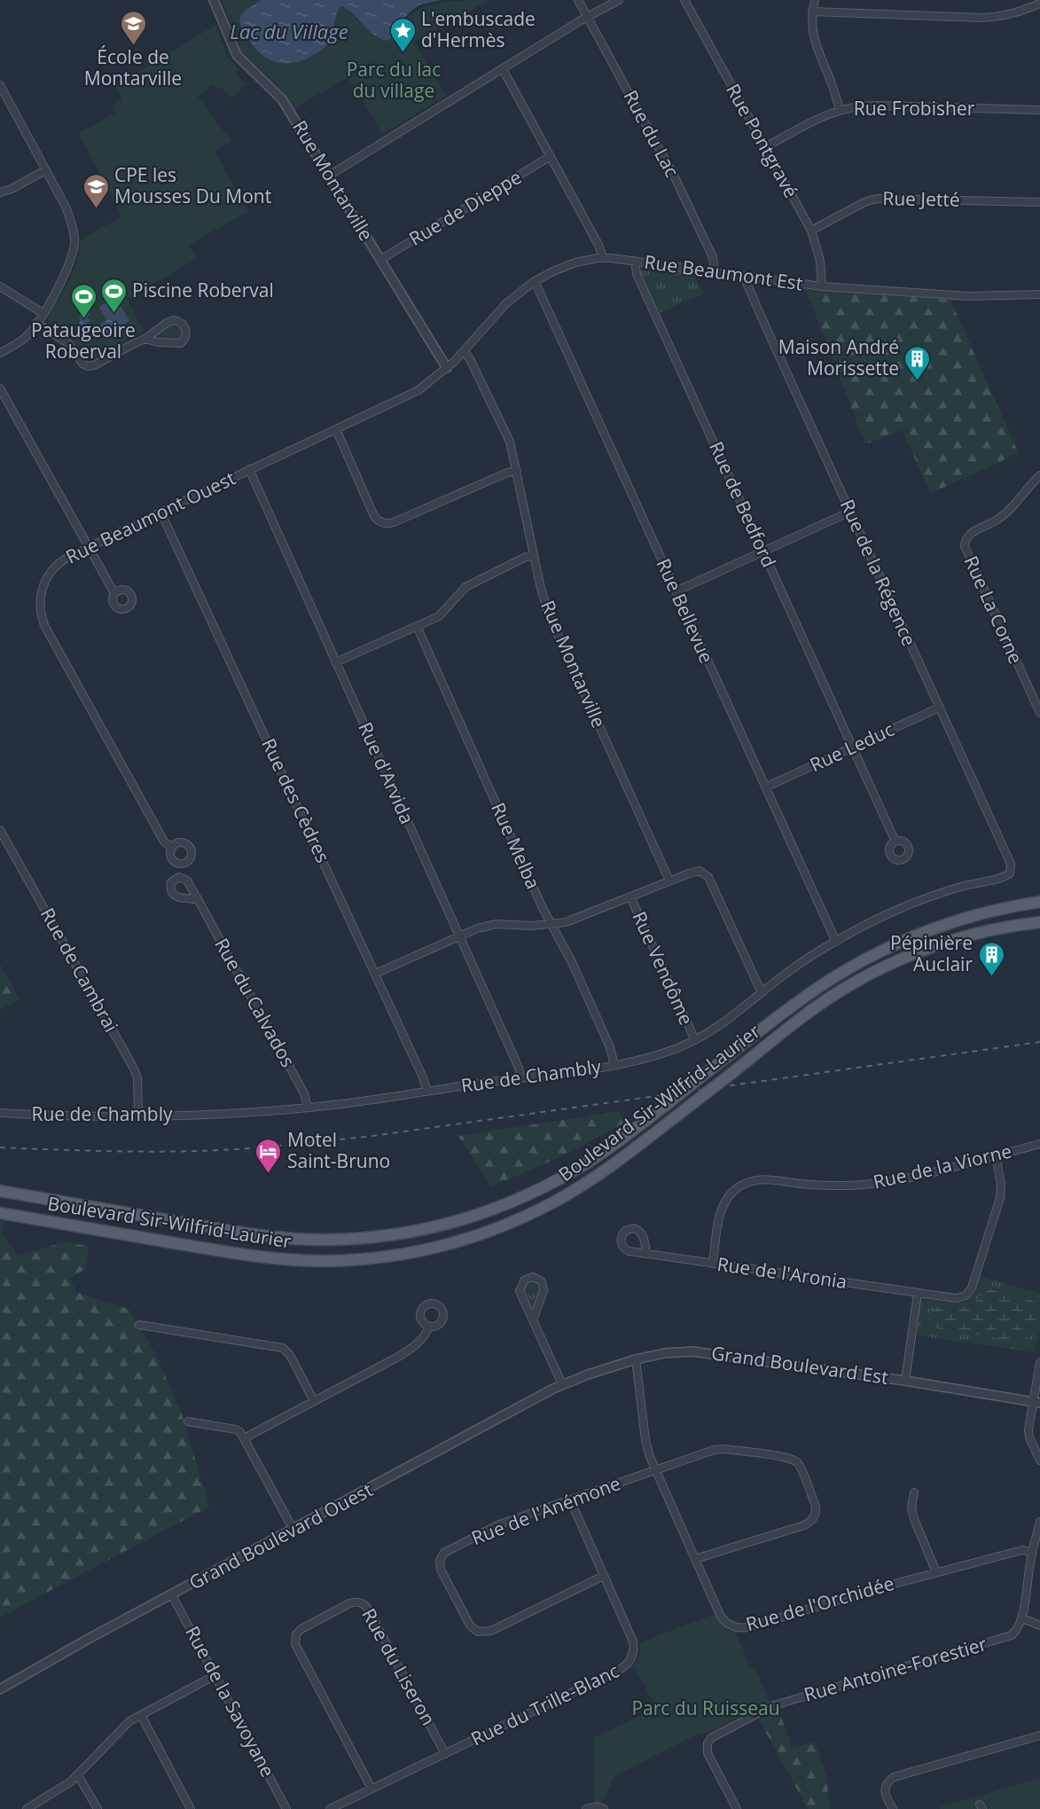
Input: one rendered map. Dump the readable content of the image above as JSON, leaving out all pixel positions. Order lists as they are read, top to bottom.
{
  "streets": {
    "main road": ["Boulevard Sir-Wilfrid-Laurier"],
    "street": [
      "Rue Frobisher",
      "Rue du Lac",
      "Rue Pontgravé",
      "Rue Montarville",
      "Rue Jetté",
      "Rue de Dieppe",
      "Rue Beaumont Est",
      "Rue de Bedford",
      "Rue Beaumont Ouest",
      "Rue de la Régence",
      "Rue La Corne",
      "Rue Bellevue",
      "Rue Leduc",
      "Rue d'Arvida",
      "Rue des Cèdres",
      "Rue Melba",
      "Rue Vendôme",
      "Rue de Cambrai",
      "Rue du Calvados",
      "Rue de Chambly",
      "Rue de la Viorne",
      "Rue de l'Aronia",
      "Grand Boulevard Est",
      "Rue de l'Anémone",
      "Grand Boulevard Ouest",
      "Rue de l'Orchidée",
      "Rue du Liseron",
      "Rue Antoine-Forestier",
      "Rue de la Savoyane",
      "Rue du Trille-Blanc"
    ]
  },
  "crossings": [
    ["Rue Frobisher", "Rue Pontgravé"],
    ["Rue du Lac", "Rue Beaumont Est"],
    ["Rue Pontgravé", "Rue Jetté"],
    ["Rue Pontgravé", "Rue Beaumont Est"],
    ["Rue Montarville", "Rue de Dieppe"],
    ["Rue Montarville", "Rue Beaumont Est"],
    ["Rue Montarville", "Rue Beaumont Ouest"],
    ["Rue Beaumont Est", "Rue de Bedford"],
    ["Rue Beaumont Est", "Rue Beaumont Ouest"],
    ["Rue Beaumont Est", "Rue de la Régence"],
    ["Rue Beaumont Est", "Rue Bellevue"],
    ["Rue de Bedford", "Rue Leduc"],
    ["Rue Beaumont Ouest", "Rue d'Arvida"],
    ["Rue Beaumont Ouest", "Rue des Cèdres"],
    ["Rue de la Régence", "Rue Leduc"],
    ["Rue de la Régence", "Rue de Chambly"],
    ["Rue Bellevue", "Rue Leduc"],
    ["Rue Bellevue", "Rue de Chambly"],
    ["Rue d'Arvida", "Rue de Chambly"],
    ["Rue des Cèdres", "Rue de Chambly"],
    ["Rue Melba", "Rue de Chambly"],
    ["Rue Vendôme", "Rue de Chambly"],
    ["Rue de Cambrai", "Rue de Chambly"],
    ["Rue du Calvados", "Rue de Chambly"],
    ["Rue de la Viorne", "Rue de l'Aronia"],
    ["Grand Boulevard Est", "Grand Boulevard Ouest"],
    ["Grand Boulevard Est", "Rue de l'Orchidée"],
    ["Rue de l'Anémone", "Rue de l'Orchidée"],
    ["Rue de l'Anémone", "Rue du Trille-Blanc"],
    ["Grand Boulevard Ouest", "Rue de la Savoyane"],
    ["Rue du Liseron", "Rue du Trille-Blanc"]
  ],
  "water": ["Lac du Village"],
  "parks": ["Parc du lac du village", "Parc du Ruisseau"],
  "places": {
    "school or university": ["École de Montarville", "CPE les Mousses Du Mont"],
    "place": ["L'embuscade d'Hermès"],
    "sports": ["Piscine Roberval", "Pataugeoire Roberval"],
    "building": ["Maison André Morissette", "Pépinière Auclair"],
    "hotel": ["Motel Saint-Bruno"]
  }
}
